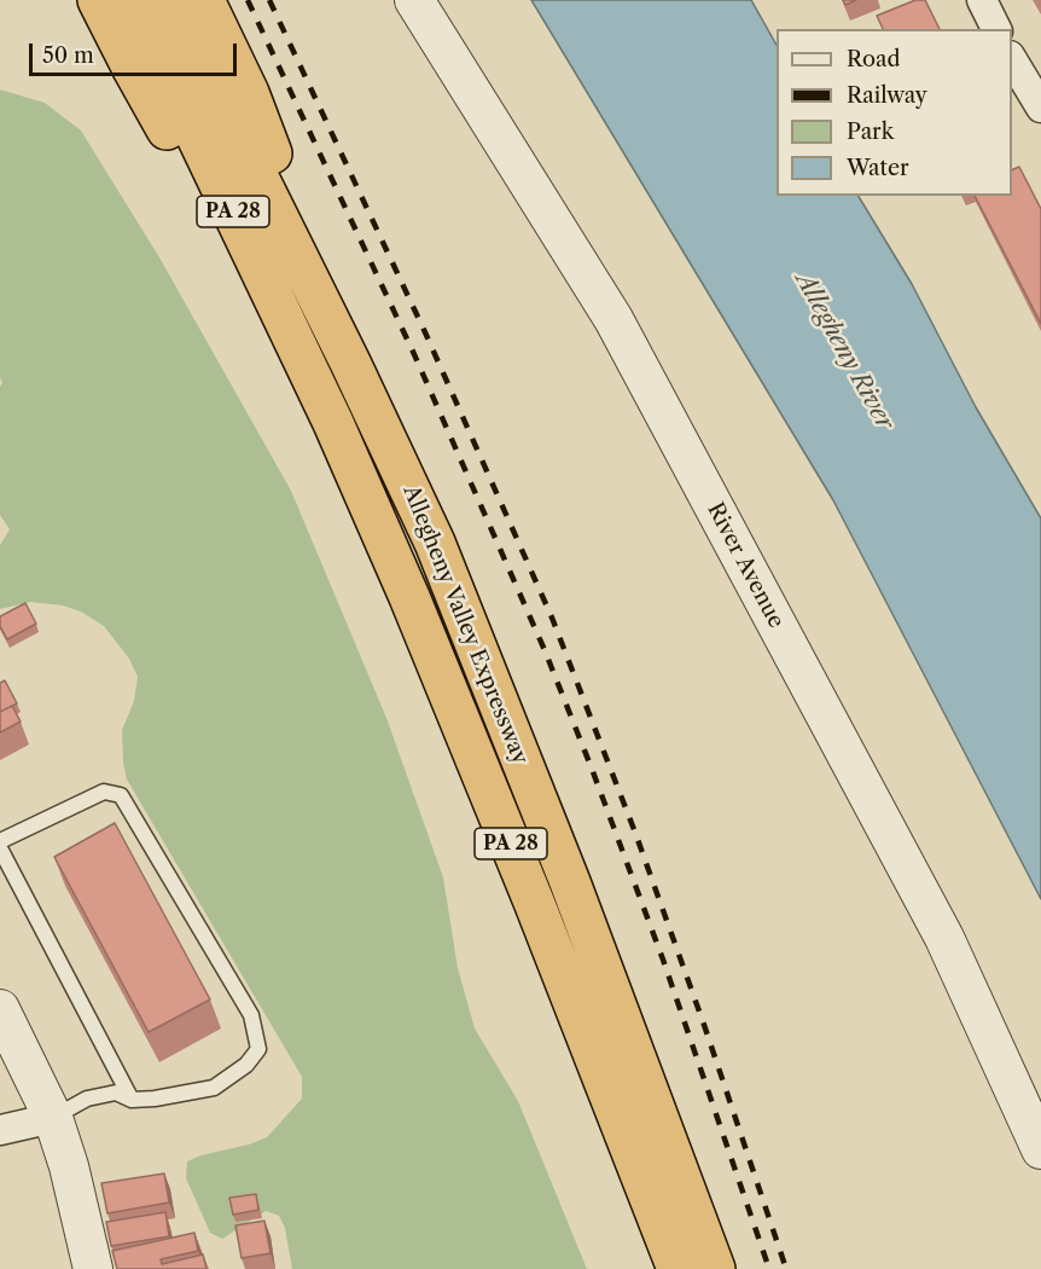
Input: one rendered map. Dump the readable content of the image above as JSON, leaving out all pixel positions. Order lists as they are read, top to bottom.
{
  "streets": {
    "highway": ["PA 28", "Allegheny Valley Expressway"],
    "street": ["River Avenue"]
  },
  "water": ["Allegheny River"],
  "legend": [
    "Road",
    "Railway",
    "Park",
    "Water"
  ],
  "scale_bar": "50 m"
}
